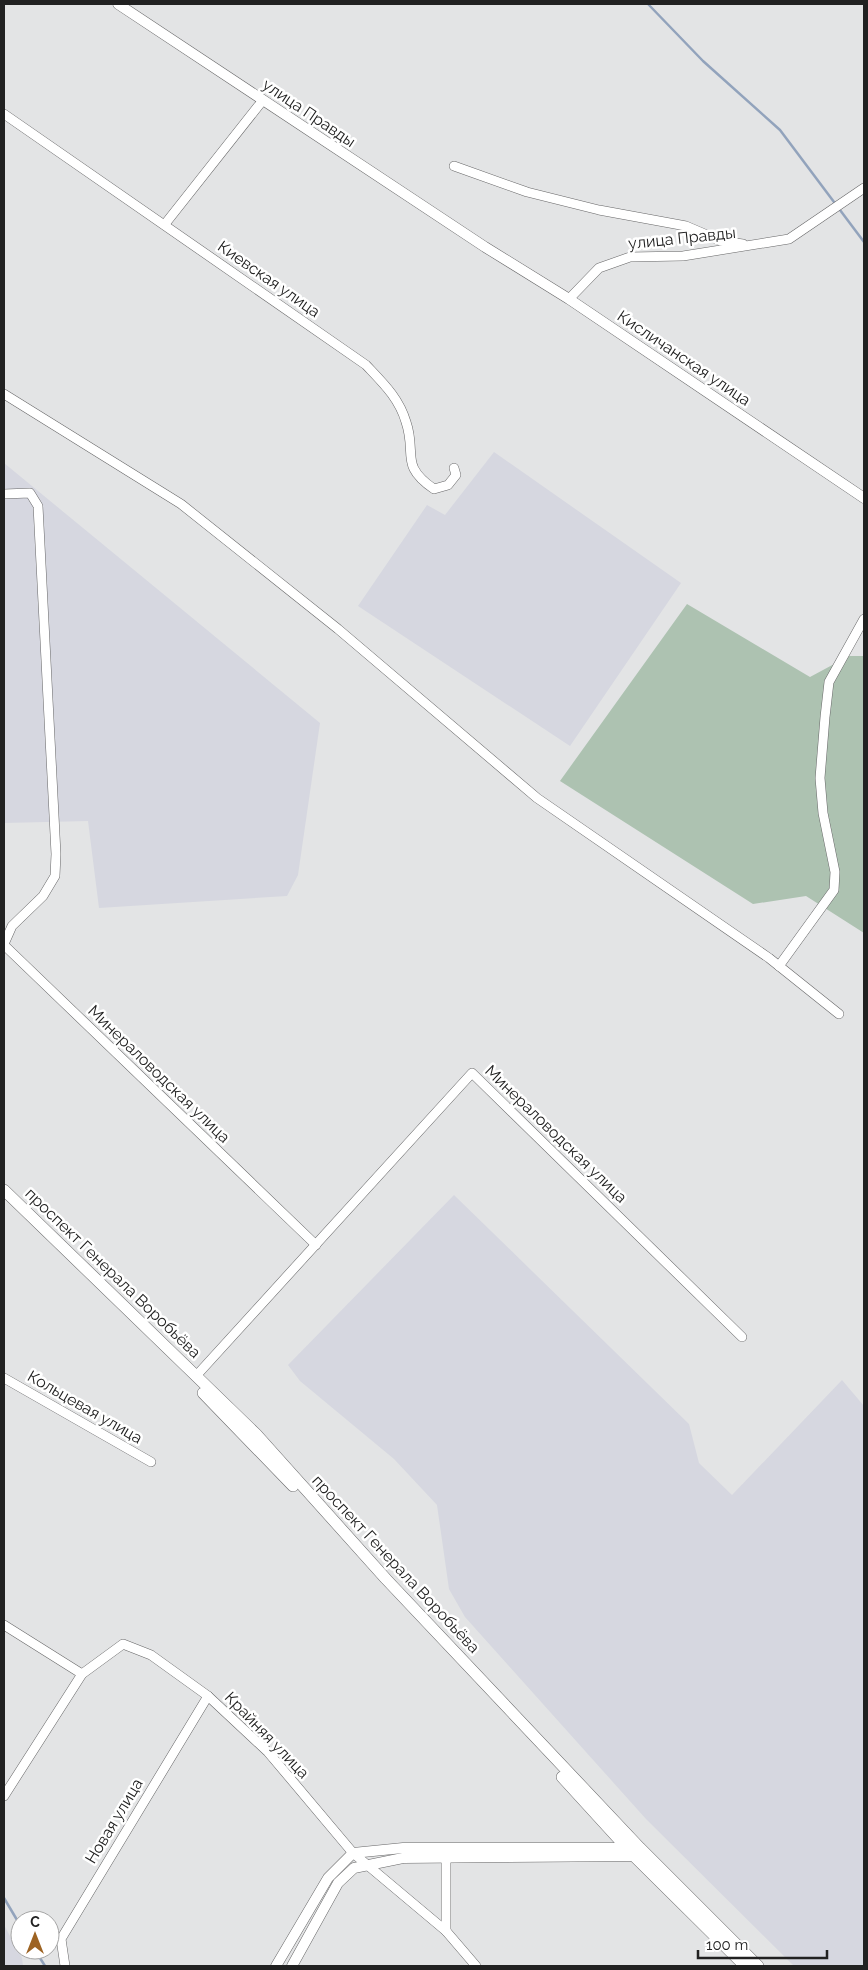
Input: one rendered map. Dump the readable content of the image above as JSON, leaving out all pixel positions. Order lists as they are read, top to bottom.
{
  "streets": {
    "main road": ["проспект Генерала Воробьёва"],
    "street": [
      "улица Правды",
      "Киевская улица",
      "Кисличанская улица",
      "Минераловодская улица",
      "Кольцевая улица",
      "Крайняя улица",
      "Новая улица"
    ]
  },
  "crossings": [
    ["улица Правды", "Кисличанская улица"],
    ["Минераловодская улица", "проспект Генерала Воробьёва"],
    ["Крайняя улица", "Новая улица"]
  ],
  "scale_bar": "100 m",
  "north": "top"
}
